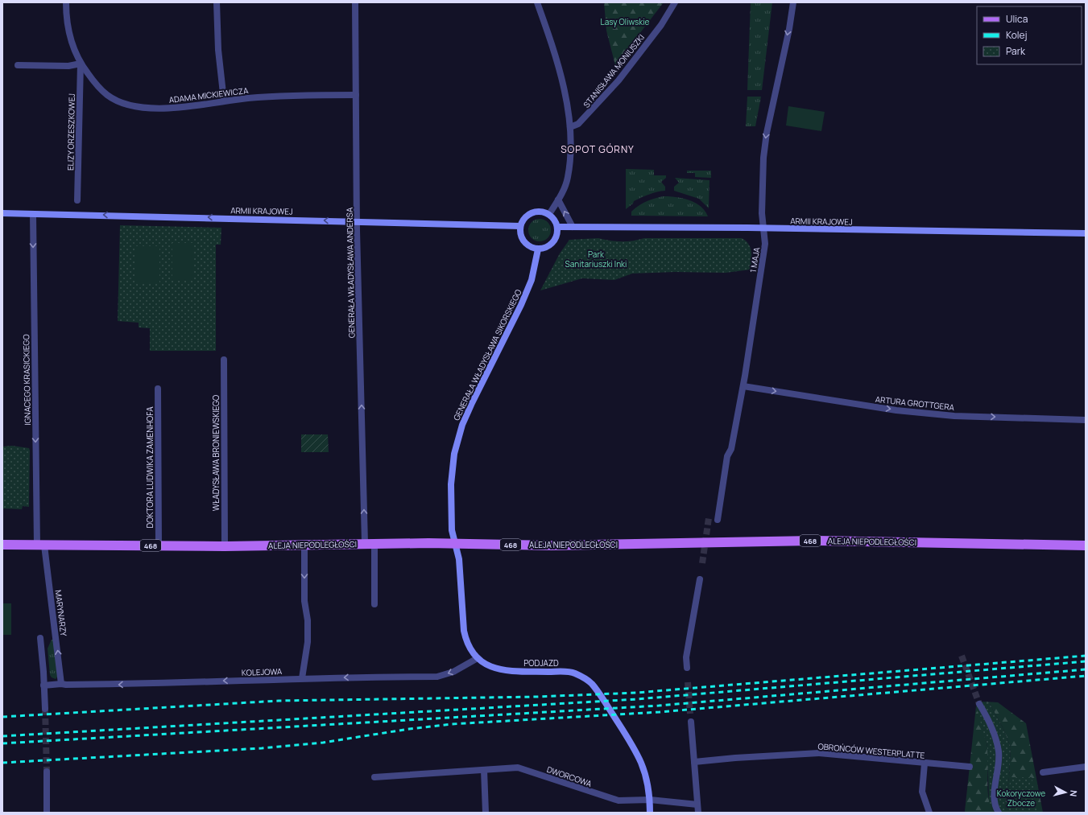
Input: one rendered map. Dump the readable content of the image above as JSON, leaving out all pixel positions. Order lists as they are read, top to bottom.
{
  "streets": {
    "main road": ["468", "ALEJA NIEPODLEGŁOŚCI"],
    "street": [
      "STANISŁAWA MONIUSZKI",
      "ADAMA MICKIEWICZA",
      "ELIZY ORZESZKOWEJ",
      "ARMII KRAJOWEJ",
      "1 MAJA",
      "GENERAŁA WŁADYSŁAWA ANDERSA",
      "GENERAŁA WŁADYSŁAWA SIKORSKIEGO",
      "IGNACEGO KRASICKIEGO",
      "ARTURA GROTTGERA",
      "WŁADYSŁAWA BRONIEWSKIEGO",
      "DOKTORA LUDWIKA ZAMENHOFA",
      "MARYNARZY",
      "PODJAZD",
      "KOLEJOWA",
      "OBROŃCÓW WESTERPLATTE",
      "DWORCOWA"
    ]
  },
  "crossings": [
    ["ADAMA MICKIEWICZA", "ELIZY ORZESZKOWEJ"],
    ["ADAMA MICKIEWICZA", "GENERAŁA WŁADYSŁAWA ANDERSA"],
    ["ARMII KRAJOWEJ", "1 MAJA"],
    ["ARMII KRAJOWEJ", "GENERAŁA WŁADYSŁAWA ANDERSA"],
    ["ARMII KRAJOWEJ", "GENERAŁA WŁADYSŁAWA SIKORSKIEGO"],
    ["ARMII KRAJOWEJ", "IGNACEGO KRASICKIEGO"],
    ["1 MAJA", "ARTURA GROTTGERA"],
    ["GENERAŁA WŁADYSŁAWA ANDERSA", "ALEJA NIEPODLEGŁOŚCI"],
    ["GENERAŁA WŁADYSŁAWA SIKORSKIEGO", "ALEJA NIEPODLEGŁOŚCI"],
    ["GENERAŁA WŁADYSŁAWA SIKORSKIEGO", "PODJAZD"],
    ["IGNACEGO KRASICKIEGO", "ALEJA NIEPODLEGŁOŚCI"],
    ["IGNACEGO KRASICKIEGO", "MARYNARZY"],
    ["WŁADYSŁAWA BRONIEWSKIEGO", "ALEJA NIEPODLEGŁOŚCI"],
    ["DOKTORA LUDWIKA ZAMENHOFA", "ALEJA NIEPODLEGŁOŚCI"],
    ["ALEJA NIEPODLEGŁOŚCI", "MARYNARZY"],
    ["ALEJA NIEPODLEGŁOŚCI", "PODJAZD"],
    ["MARYNARZY", "KOLEJOWA"],
    ["PODJAZD", "KOLEJOWA"],
    ["PODJAZD", "DWORCOWA"]
  ],
  "one_way": [
    "1 MAJA",
    "GENERAŁA WŁADYSŁAWA ANDERSA",
    "IGNACEGO KRASICKIEGO",
    "ARTURA GROTTGERA",
    "KOLEJOWA"
  ],
  "districts": ["SOPOT GÓRNY"],
  "parks": ["Lasy Oliwskie", "Park Sanitariuszki Inki", "Kokoryczowe Zbocze"],
  "legend": ["Ulica", "Kolej", "Park"],
  "north": "right"
}
